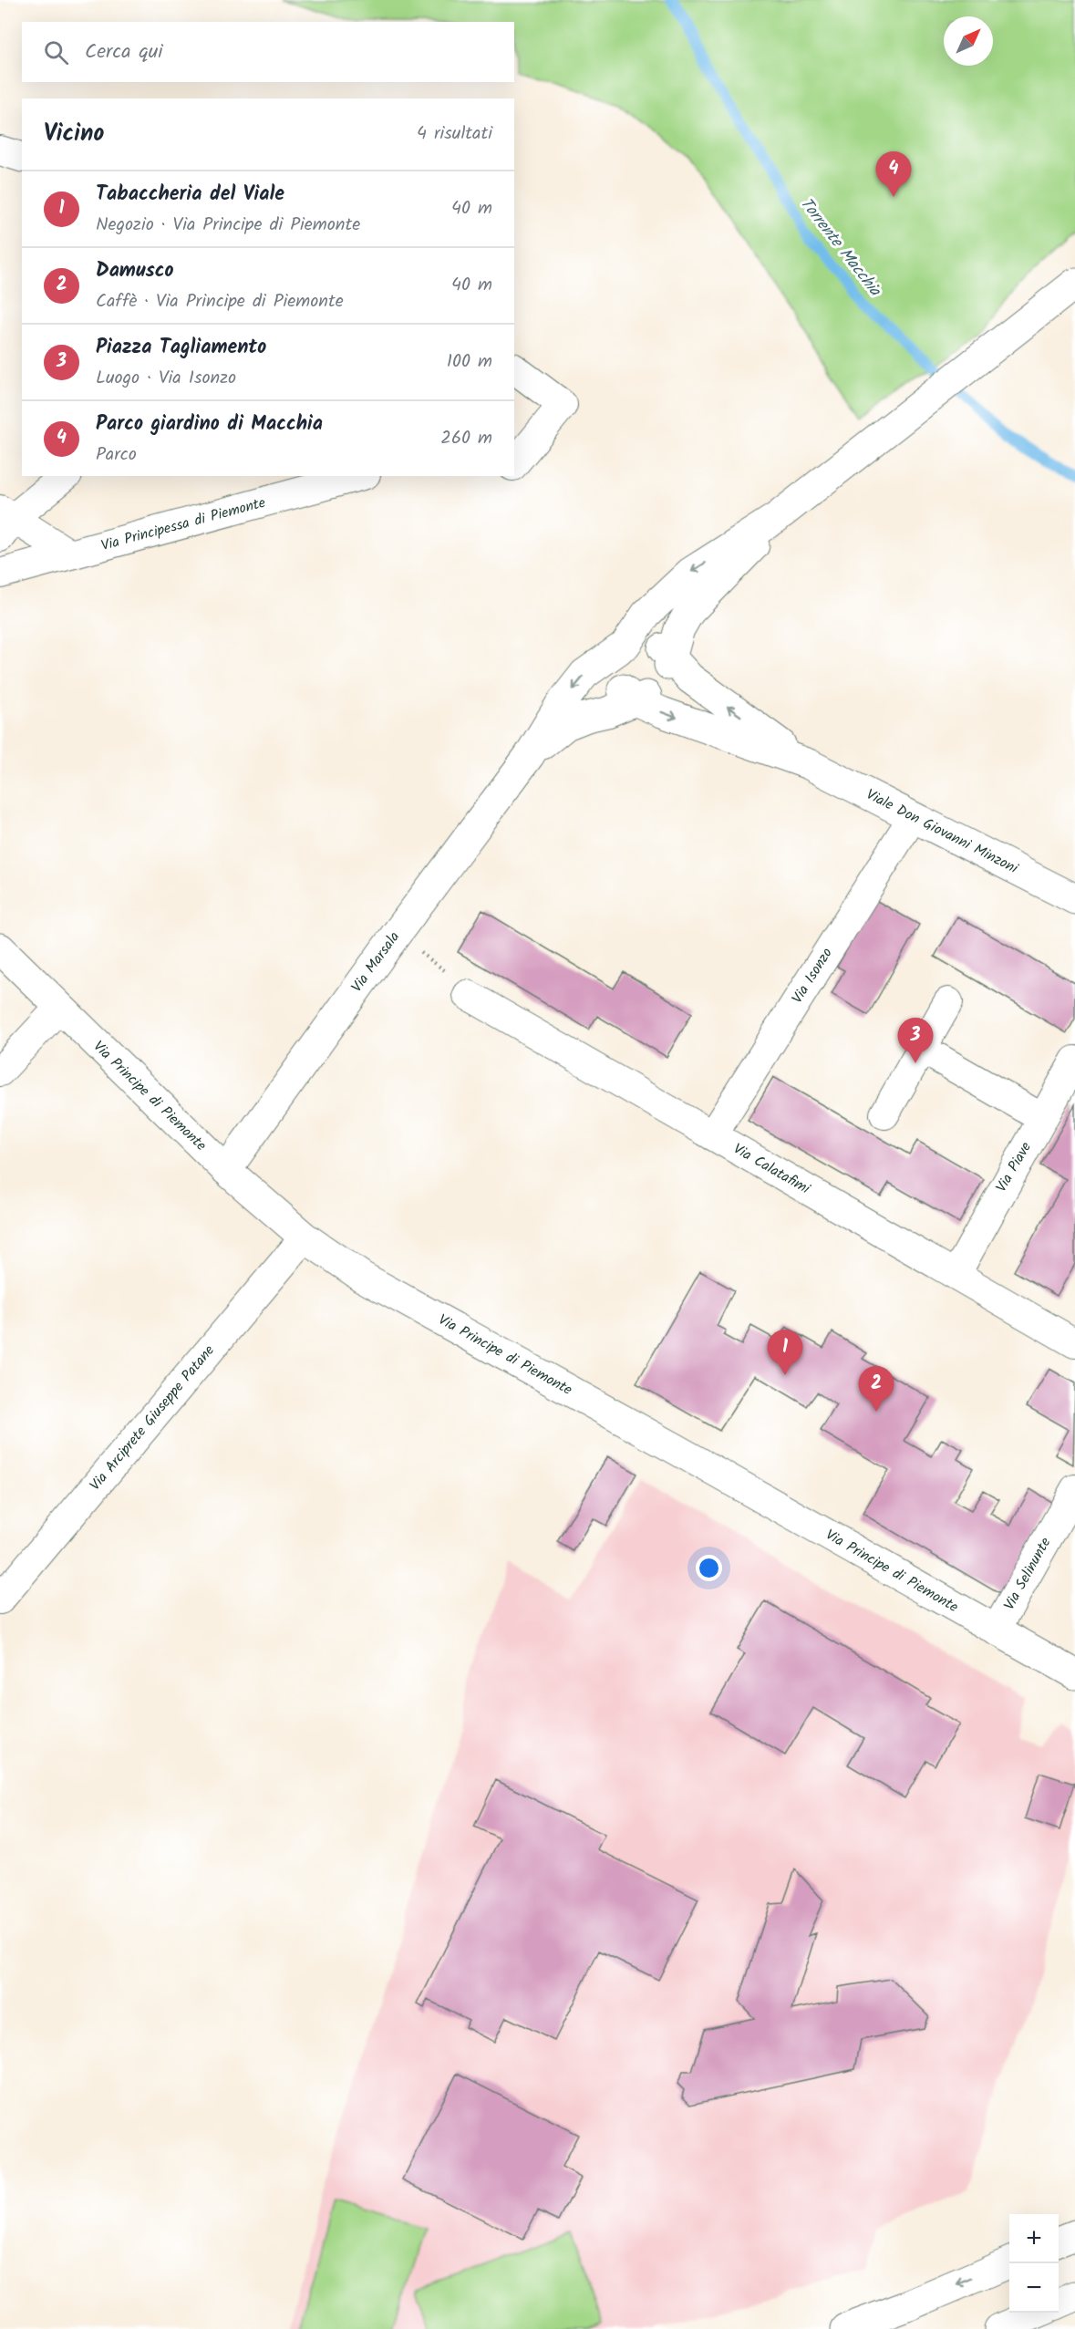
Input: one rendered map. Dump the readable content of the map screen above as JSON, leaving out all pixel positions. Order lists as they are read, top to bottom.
{
  "streets": {
    "main road": ["Viale Don Giovanni Minzoni", "Via Marsala", "Via Principe di Piemonte"],
    "street": [
      "Via Principessa di Piemonte",
      "Via Isonzo",
      "Via Piave",
      "Via Calatafimi",
      "Via Arciprete Giuseppe Patane",
      "Via Selinunte"
    ]
  },
  "crossings": [
    ["Viale Don Giovanni Minzoni", "Via Isonzo"],
    ["Via Marsala", "Via Principe di Piemonte"],
    ["Via Isonzo", "Via Calatafimi"],
    ["Via Principe di Piemonte", "Via Arciprete Giuseppe Patane"],
    ["Via Principe di Piemonte", "Via Selinunte"],
    ["Via Piave", "Via Calatafimi"]
  ],
  "water": ["Torrente Macchia"],
  "north": "top right",
  "page": {
    "search": "Cerca qui",
    "heading": ["Vicino", "4 risultati"],
    "pins": [
      "4",
      "3",
      "1",
      "2"
    ],
    "list": [
      {
        "mark": "1",
        "name": "Tabaccheria del Viale",
        "note": "Negozio · Via Principe di Piemonte",
        "value": "40 m"
      },
      {
        "mark": "2",
        "name": "Damusco",
        "note": "Caffè · Via Principe di Piemonte",
        "value": "40 m"
      },
      {
        "mark": "3",
        "name": "Piazza Tagliamento",
        "note": "Luogo · Via Isonzo",
        "value": "100 m"
      },
      {
        "mark": "4",
        "name": "Parco giardino di Macchia",
        "note": "Parco",
        "value": "260 m"
      }
    ],
    "map_buttons": ["+", "−"]
  }
}
